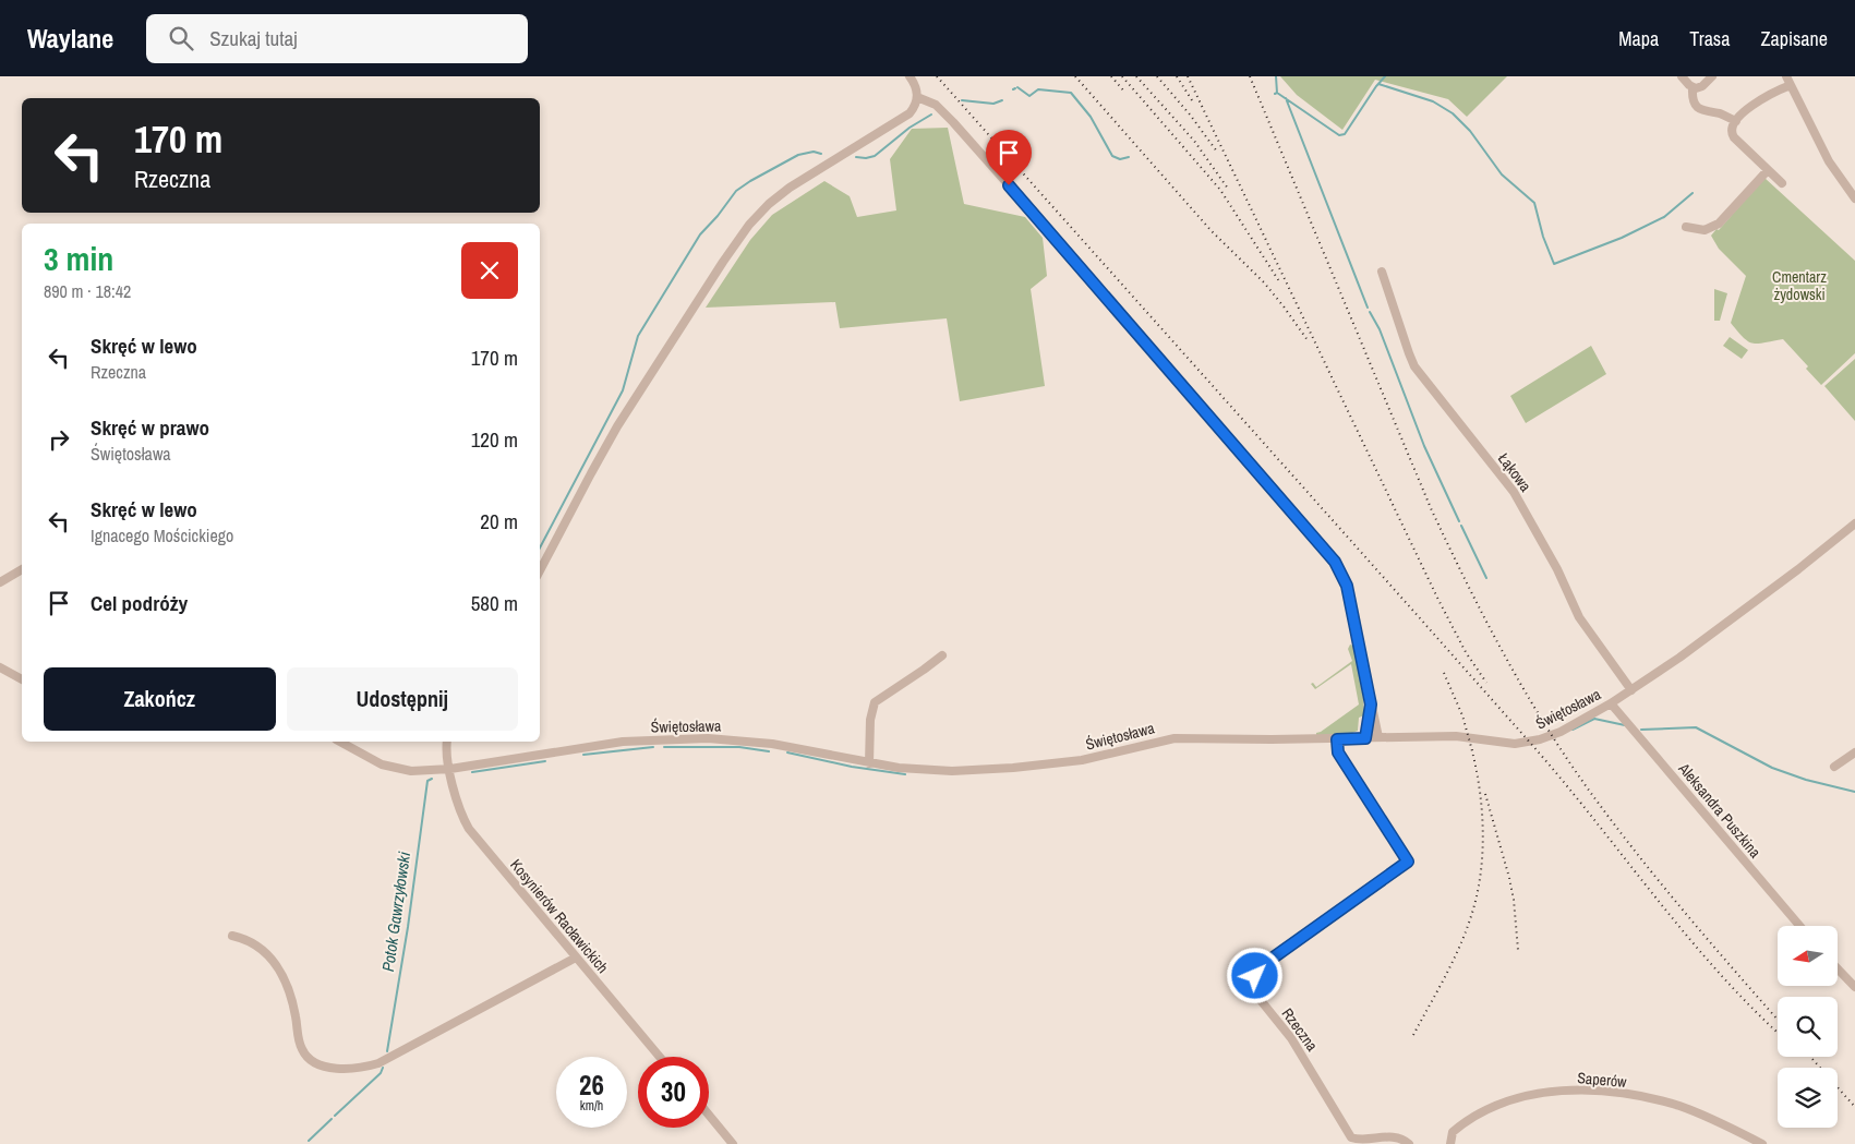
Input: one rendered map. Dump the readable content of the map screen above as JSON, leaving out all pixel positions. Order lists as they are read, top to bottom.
{
  "streets": {
    "street": [
      "Łąkowa",
      "Świętosława",
      "Aleksandra Puszkina",
      "Kosynierów Racławickich",
      "Rzeczna",
      "Saperów"
    ]
  },
  "crossings": [
    ["Łąkowa", "Świętosława"],
    ["Świętosława", "Aleksandra Puszkina"],
    ["Świętosława", "Kosynierów Racławickich"],
    ["Świętosława", "Rzeczna"]
  ],
  "water": ["Potok Gawrzyłowski"],
  "parks": ["Cmentarz żydowski"],
  "north": "left",
  "page": {
    "header": "Waylane",
    "search": "Szukaj tutaj",
    "nav": ["Mapa", "Trasa", "Zapisane"],
    "turn": ["170 m", "Rzeczna"],
    "heading": ["3 min", "890 m · 18:42"],
    "list": [
      {
        "name": "Skręć w lewo",
        "note": "Rzeczna",
        "value": "170 m"
      },
      {
        "name": "Skręć w prawo",
        "note": "Świętosława",
        "value": "120 m"
      },
      {
        "name": "Skręć w lewo",
        "note": "Ignacego Mościckiego",
        "value": "20 m"
      },
      {
        "name": "Cel podróży",
        "value": "580 m"
      }
    ],
    "buttons": ["Zakończ", "Udostępnij"],
    "speed": "26 km/h",
    "limit": "30"
  }
}
